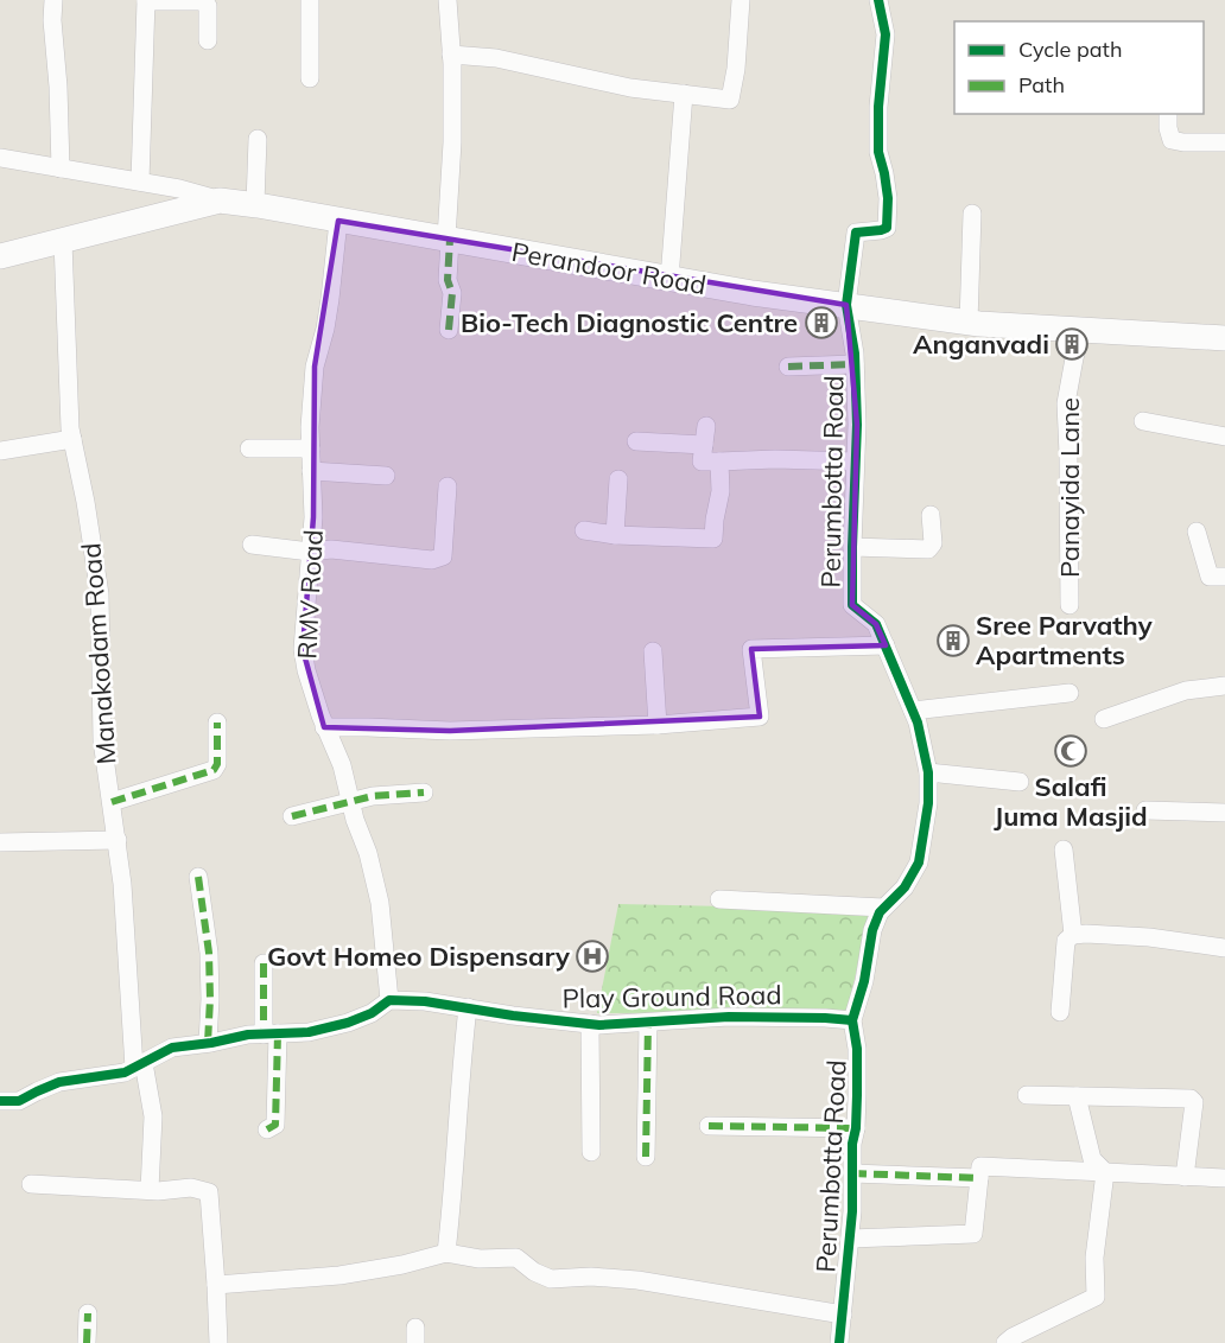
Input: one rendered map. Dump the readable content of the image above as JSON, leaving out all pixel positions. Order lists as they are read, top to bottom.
{
  "streets": {
    "main road": ["Perandoor Road"],
    "street": [
      "Perumbotta Road",
      "Panayida Lane",
      "RMV Road",
      "Manakodam Road",
      "Play Ground Road"
    ]
  },
  "crossings": [
    ["Perandoor Road", "Perumbotta Road"],
    ["Perandoor Road", "Panayida Lane"],
    ["Perandoor Road", "RMV Road"],
    ["Perandoor Road", "Manakodam Road"],
    ["Perumbotta Road", "Play Ground Road"],
    ["RMV Road", "Play Ground Road"]
  ],
  "places": {
    "building": ["Bio-Tech Diagnostic Centre", "Anganvadi", "Sree Parvathy Apartments"],
    "mosque": ["Salafi Juma Masjid"],
    "hospital": ["Govt Homeo Dispensary"]
  },
  "legend": ["Cycle path", "Path"]
}
